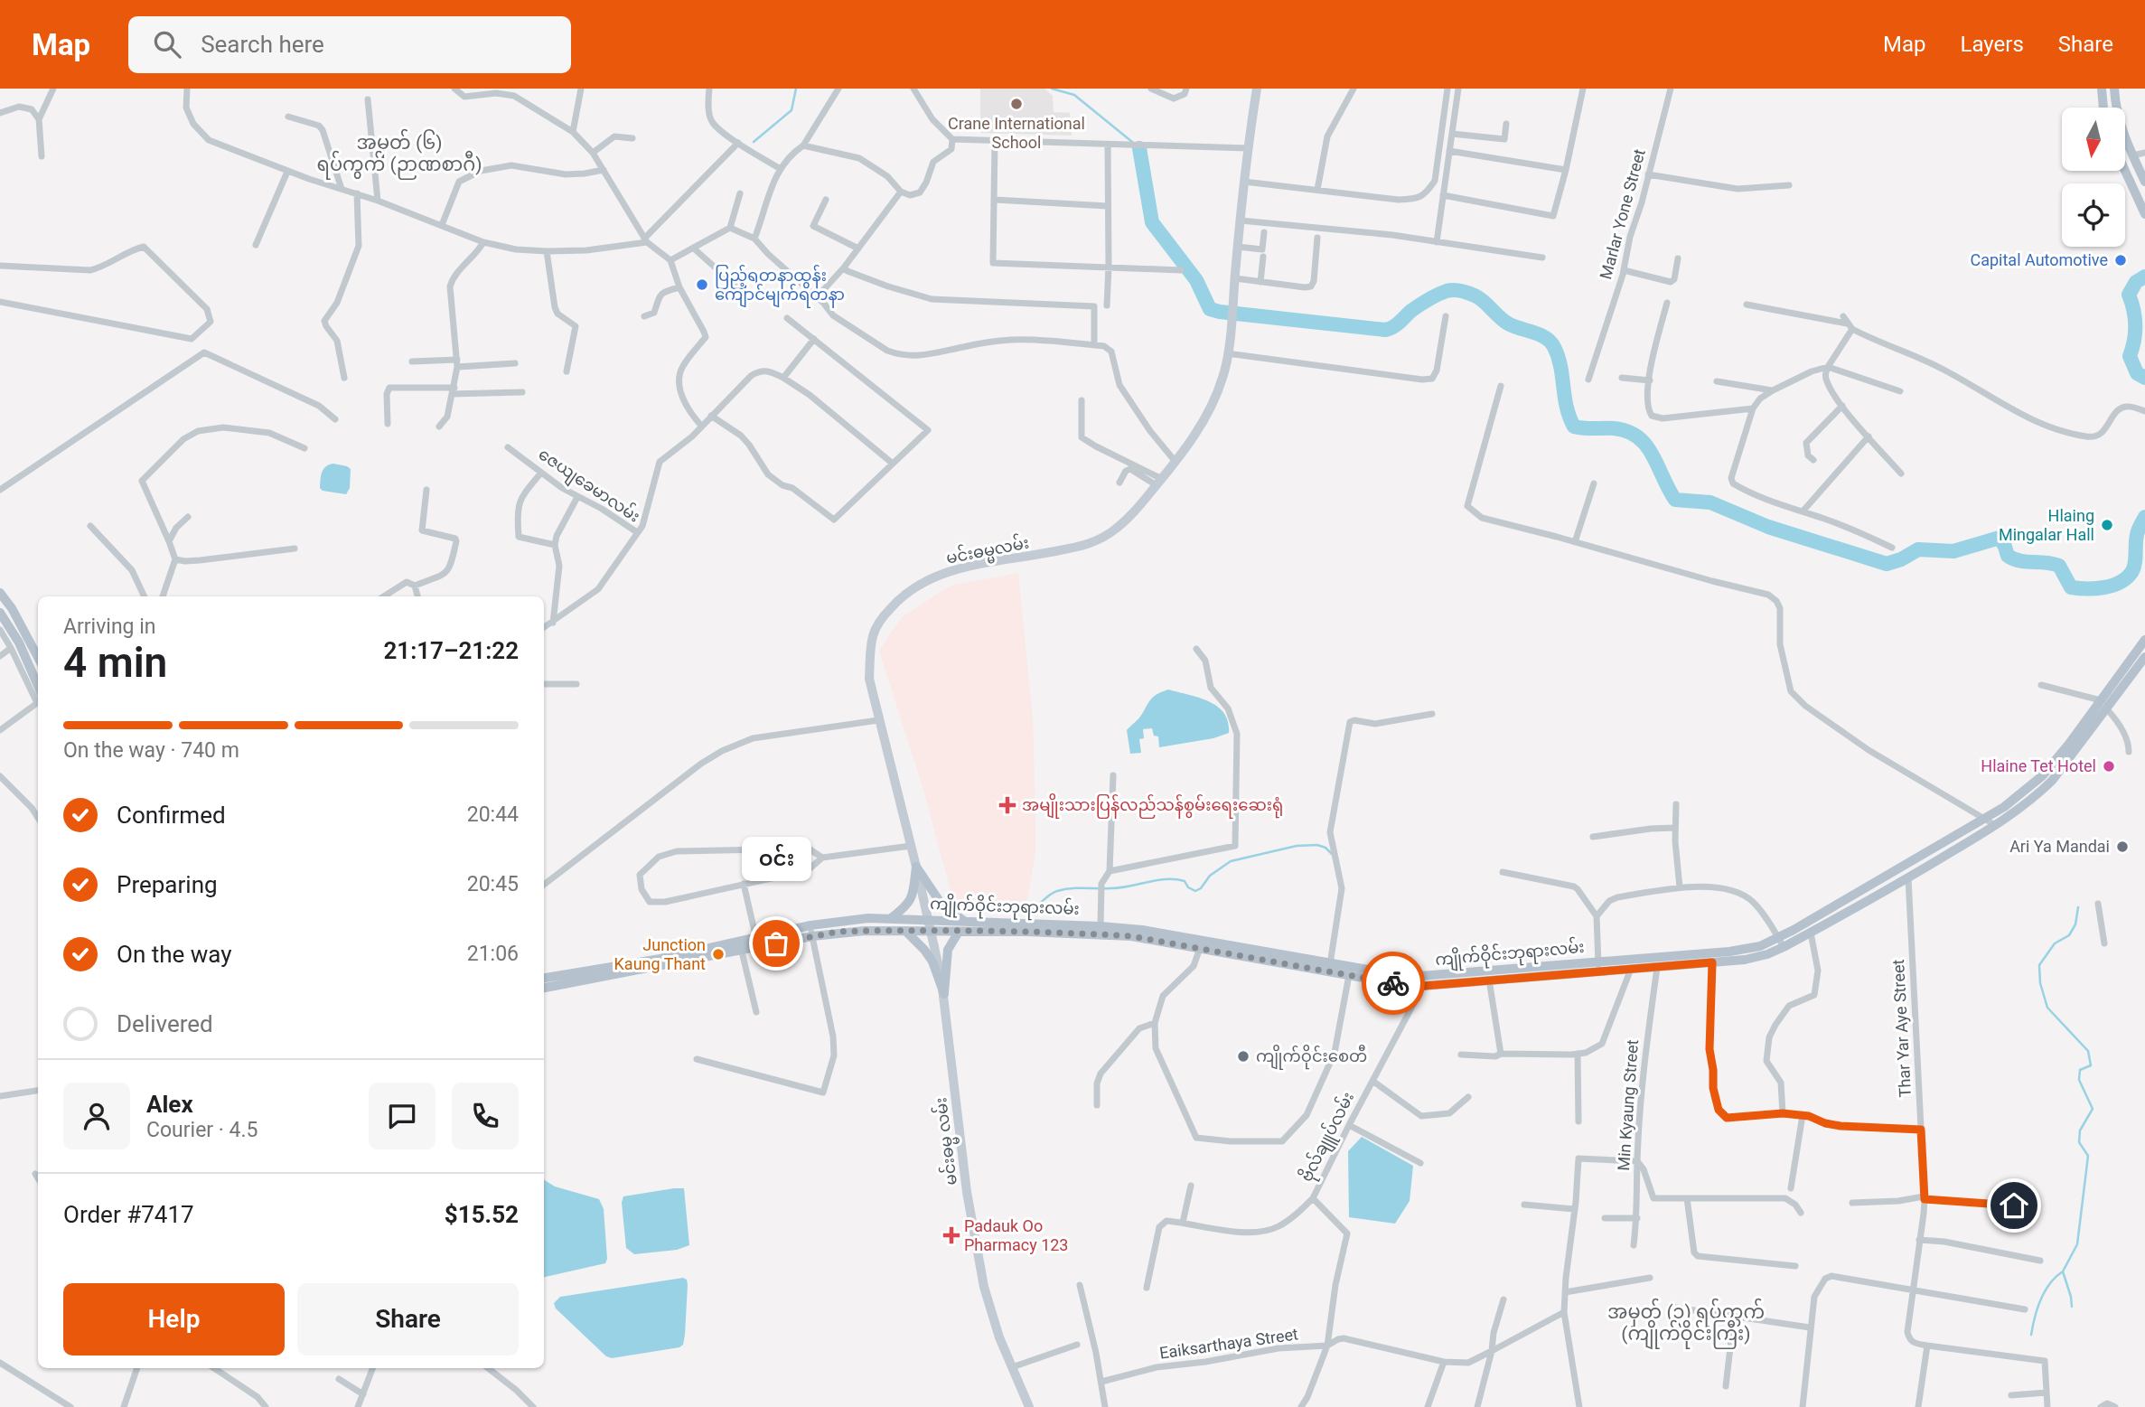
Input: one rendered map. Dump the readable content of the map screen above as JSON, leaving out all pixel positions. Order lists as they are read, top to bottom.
{
  "streets": {
    "main road": ["မင်းဓမ္မလမ်း", "ကျိုက်ဝိုင်းဘုရားလမ်း", "မင်းဓမ္မ လမ်း"],
    "street": [
      "Marlar Yone Street",
      "ဇေယျခေမာလမ်း",
      "Thar Yar Aye Street",
      "Min Kyaung Street",
      "ဗိုလ်ချူပ်လမ်း",
      "Eaiksarthaya Street"
    ]
  },
  "crossings": [
    ["မင်းဓမ္မလမ်း", "မင်းဓမ္မ လမ်း"],
    ["ကျိုက်ဝိုင်းဘုရားလမ်း", "Thar Yar Aye Street"],
    ["ကျိုက်ဝိုင်းဘုရားလမ်း", "Min Kyaung Street"],
    ["ကျိုက်ဝိုင်းဘုရားလမ်း", "ဗိုလ်ချူပ်လမ်း"],
    ["ကျိုက်ဝိုင်းဘုရားလမ်း", "မင်းဓမ္မ လမ်း"],
    ["ဗိုလ်ချူပ်လမ်း", "Eaiksarthaya Street"]
  ],
  "districts": ["အမှတ် (၆) ရပ်ကွက် (ဉာဏစာဂီ)", "အမှတ် (၃) ရပ်ကွက် (ကျိုက်ဝိုင်းကြီး)"],
  "places": {
    "other": [
      "Crane International School",
      "Capital Automotive",
      "ပြည့်ရတနာထွန်း ကျောင်မျက်ရတနာ",
      "Hlaing Mingalar Hall",
      "Hlaine Tet Hotel",
      "Ari Ya Mandai",
      "ဝင်း",
      "Junction Kaung Thant",
      "ကျိုက်ဝိုင်းစေတီ"
    ],
    "health": ["အမျိုးသားပြန်လည်သန်စွမ်းရေးဆေးရုံ", "Padauk Oo Pharmacy 123"]
  },
  "north": "bottom",
  "page": {
    "header": "Map",
    "search": "Search here",
    "nav": ["Map", "Layers", "Share"],
    "heading": ["4 min", "Arriving in", "21:17–21:22"],
    "panel": [
      "Alex",
      "Courier · 4.5",
      "Order #7417",
      "$15.52"
    ],
    "bar": "On the way · 740 m",
    "list": [
      ["Confirmed", "20:44"],
      ["Preparing", "20:45"],
      ["On the way", "21:06"],
      "Delivered"
    ],
    "bubble": "ဝင်း",
    "buttons": ["Help", "Share"]
  }
}
